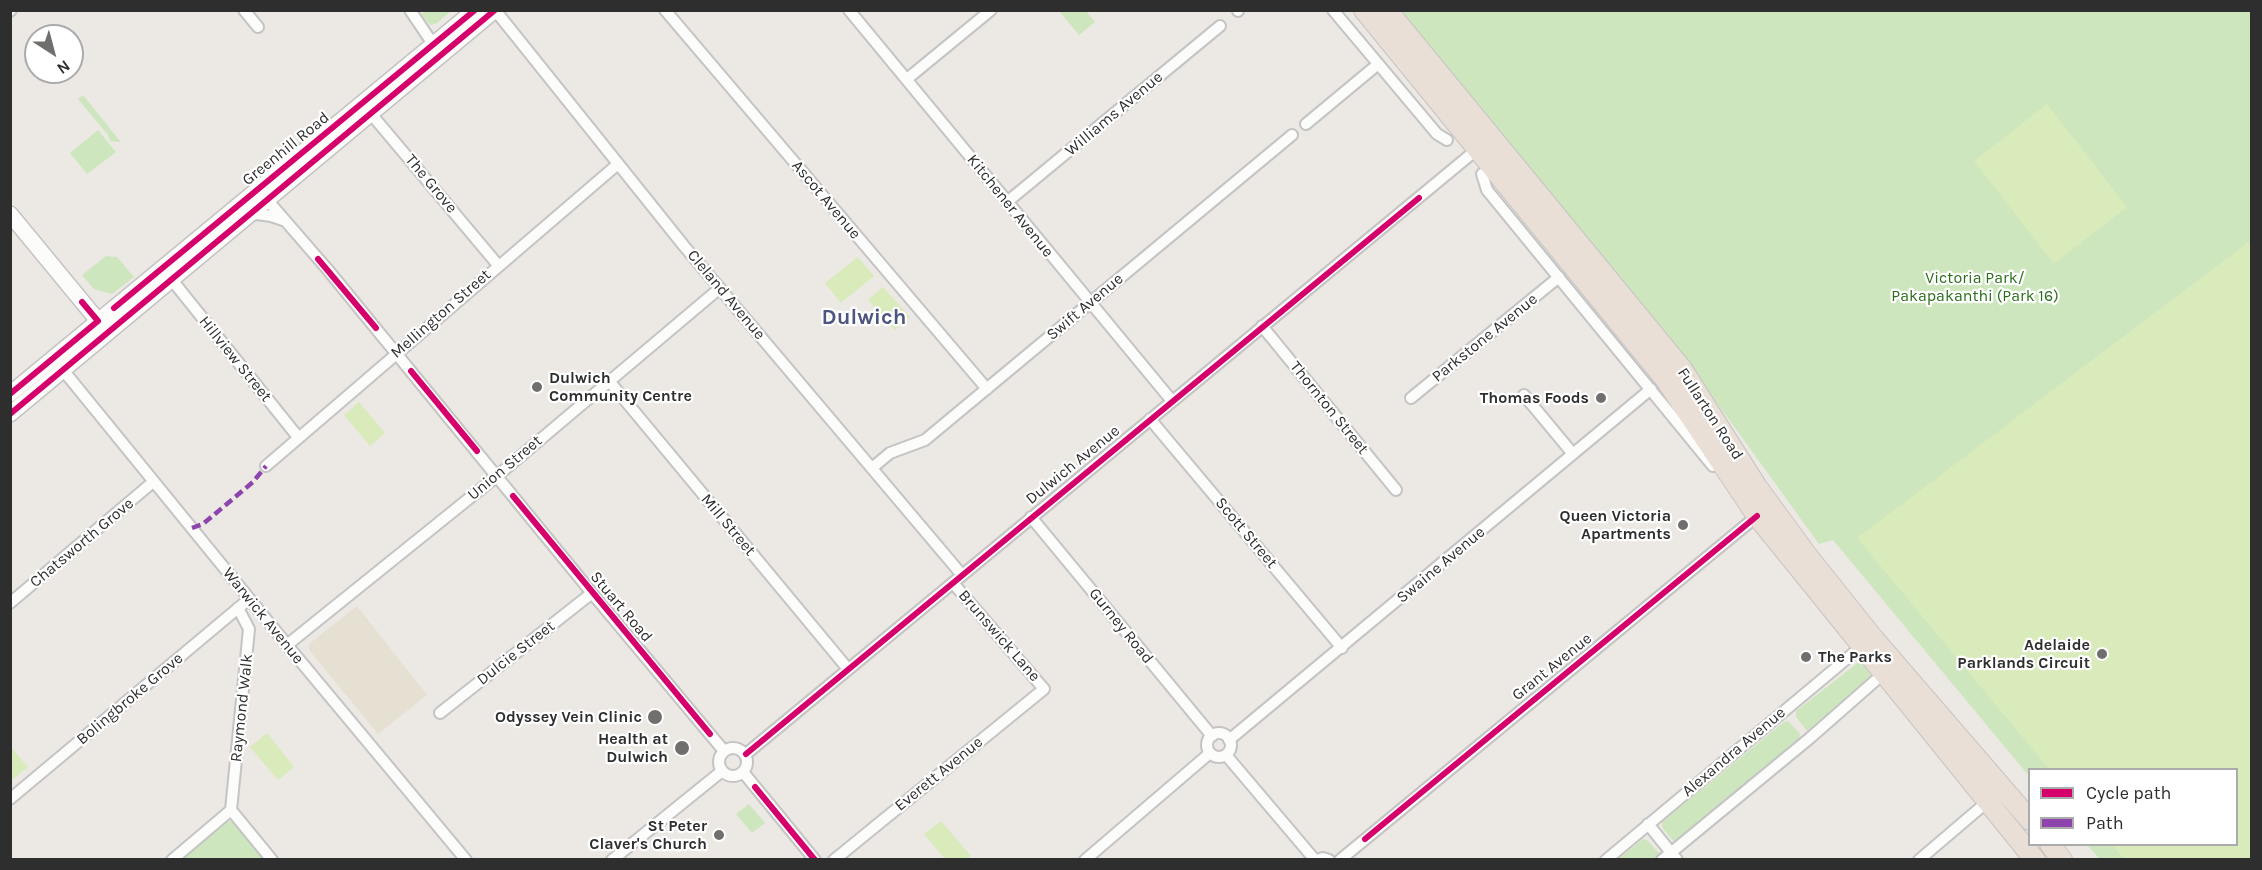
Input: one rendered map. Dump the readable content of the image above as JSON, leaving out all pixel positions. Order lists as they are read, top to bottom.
{
  "streets": {
    "highway": ["Fullarton Road"],
    "main road": ["Greenhill Road"],
    "street": [
      "Williams Avenue",
      "The Grove",
      "Ascot Avenue",
      "Kitchener Avenue",
      "Cleland Avenue",
      "Swift Avenue",
      "Mellington Street",
      "Parkstone Avenue",
      "Hillview Street",
      "Thornton Street",
      "Dulwich Avenue",
      "Union Street",
      "Mill Street",
      "Scott Street",
      "Chatsworth Grove",
      "Swaine Avenue",
      "Stuart Road",
      "Warwick Avenue",
      "Gurney Road",
      "Brunswick Lane",
      "Dulcie Street",
      "Grant Avenue",
      "Bolingbroke Grove",
      "Raymond Walk",
      "Alexandra Avenue",
      "Everett Avenue"
    ]
  },
  "crossings": [
    ["Williams Avenue", "Kitchener Avenue"],
    ["Greenhill Road", "The Grove"],
    ["Greenhill Road", "Cleland Avenue"],
    ["Greenhill Road", "Hillview Street"],
    ["Greenhill Road", "Stuart Road"],
    ["Greenhill Road", "Warwick Avenue"],
    ["The Grove", "Mellington Street"],
    ["Ascot Avenue", "Swift Avenue"],
    ["Kitchener Avenue", "Swift Avenue"],
    ["Kitchener Avenue", "Dulwich Avenue"],
    ["Cleland Avenue", "Swift Avenue"],
    ["Cleland Avenue", "Mellington Street"],
    ["Cleland Avenue", "Dulwich Avenue"],
    ["Cleland Avenue", "Union Street"],
    ["Cleland Avenue", "Brunswick Lane"],
    ["Mellington Street", "Hillview Street"],
    ["Mellington Street", "Stuart Road"],
    ["Parkstone Avenue", "Fullarton Road"],
    ["Thornton Street", "Dulwich Avenue"],
    ["Fullarton Road", "Dulwich Avenue"],
    ["Fullarton Road", "Swaine Avenue"],
    ["Fullarton Road", "Grant Avenue"],
    ["Fullarton Road", "Alexandra Avenue"],
    ["Dulwich Avenue", "Mill Street"],
    ["Dulwich Avenue", "Scott Street"],
    ["Dulwich Avenue", "Stuart Road"],
    ["Dulwich Avenue", "Gurney Road"],
    ["Dulwich Avenue", "Brunswick Lane"],
    ["Union Street", "Mill Street"],
    ["Union Street", "Stuart Road"],
    ["Union Street", "Warwick Avenue"],
    ["Scott Street", "Swaine Avenue"],
    ["Chatsworth Grove", "Warwick Avenue"],
    ["Swaine Avenue", "Gurney Road"],
    ["Stuart Road", "Dulcie Street"],
    ["Warwick Avenue", "Bolingbroke Grove"],
    ["Brunswick Lane", "Everett Avenue"],
    ["Bolingbroke Grove", "Raymond Walk"]
  ],
  "districts": ["Dulwich"],
  "parks": ["Victoria Park/ Pakapakanthi (Park 16)"],
  "places": [
    "Dulwich Community Centre",
    "Thomas Foods",
    "Queen Victoria Apartments",
    "Adelaide Parklands Circuit",
    "The Parks",
    "Odyssey Vein Clinic",
    "Health at Dulwich",
    "St Peter Claver's Church"
  ],
  "legend": ["Cycle path", "Path"],
  "north": "bottom right"
}
